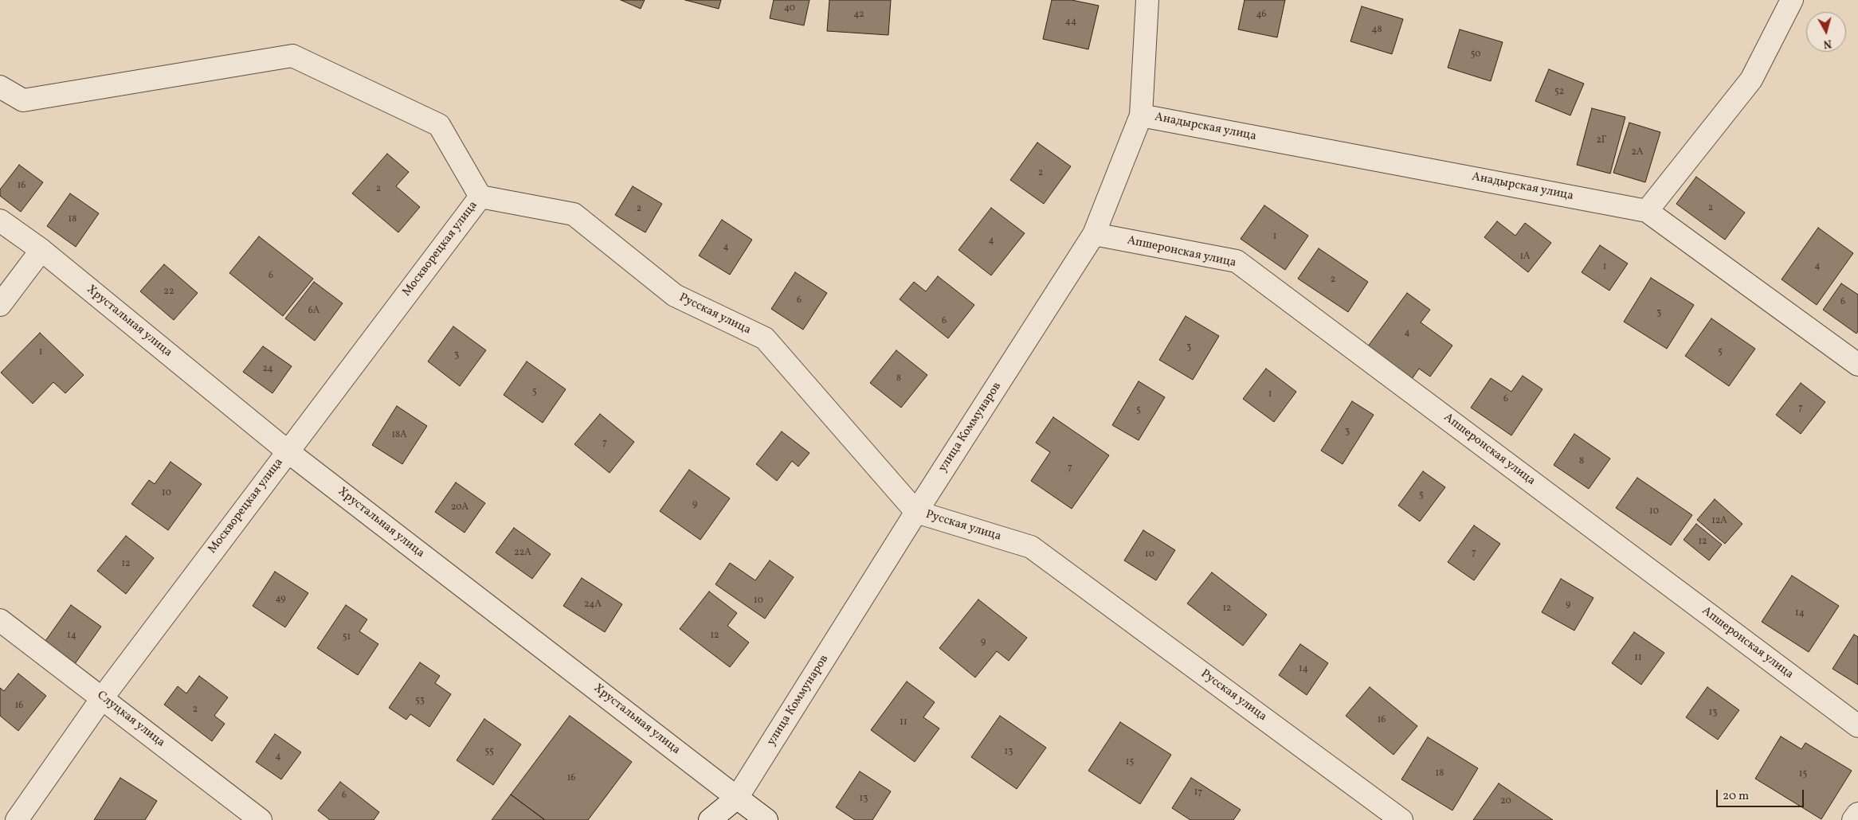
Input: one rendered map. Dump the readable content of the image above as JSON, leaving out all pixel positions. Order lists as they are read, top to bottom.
{
  "streets": {
    "street": [
      "Анадырская улица",
      "Москворецкая улица",
      "Апшеронская улица",
      "Русская улица",
      "Хрустальная улица",
      "улица Коммунаров",
      "Слуцкая улица"
    ]
  },
  "crossings": [
    ["Анадырская улица", "улица Коммунаров"],
    ["Москворецкая улица", "Русская улица"],
    ["Москворецкая улица", "Хрустальная улица"],
    ["Москворецкая улица", "Слуцкая улица"],
    ["Апшеронская улица", "улица Коммунаров"],
    ["Русская улица", "улица Коммунаров"],
    ["Хрустальная улица", "улица Коммунаров"]
  ],
  "house_numbers": [
    "40",
    "42",
    "46",
    "44",
    "48",
    "50",
    "52",
    "2Г",
    "2А",
    "2",
    "16",
    "2",
    "2",
    "2",
    "18",
    "1",
    "4",
    "4",
    "1А",
    "4",
    "1",
    "6",
    "2",
    "22",
    "6",
    "6",
    "6А",
    "3",
    "6",
    "4",
    "3",
    "1",
    "5",
    "3",
    "24",
    "8",
    "5",
    "1",
    "6",
    "7",
    "5",
    "3",
    "18А",
    "7",
    "8",
    "7",
    "10",
    "5",
    "9",
    "20А",
    "10",
    "12А",
    "12",
    "22А",
    "7",
    "10",
    "12",
    "49",
    "10",
    "24А",
    "9",
    "12",
    "14",
    "14",
    "12",
    "51",
    "9",
    "11",
    "14",
    "53",
    "16",
    "2",
    "13",
    "16",
    "11",
    "55",
    "13",
    "4",
    "15",
    "18",
    "15",
    "16",
    "17",
    "6",
    "13",
    "20"
  ],
  "scale_bar": "20 m",
  "north": "bottom"
}
